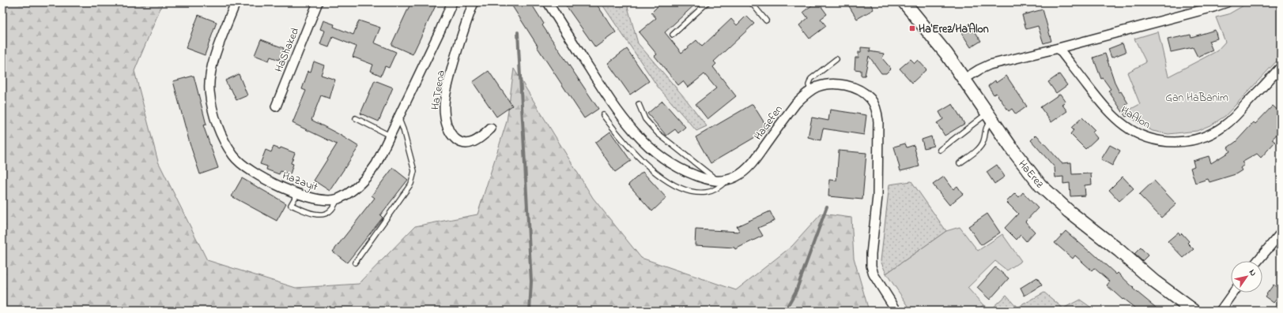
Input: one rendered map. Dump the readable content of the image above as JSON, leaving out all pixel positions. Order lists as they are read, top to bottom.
{
  "streets": {
    "street": [
      "HaShaked",
      "HaTeena",
      "HaAlon",
      "HaGefen",
      "HaErez",
      "HaZayit"
    ]
  },
  "parks": ["Gan HaBanim"],
  "places": {
    "transit": ["Ha'Erez/Ha'Alon"]
  },
  "north": "top right"
}
